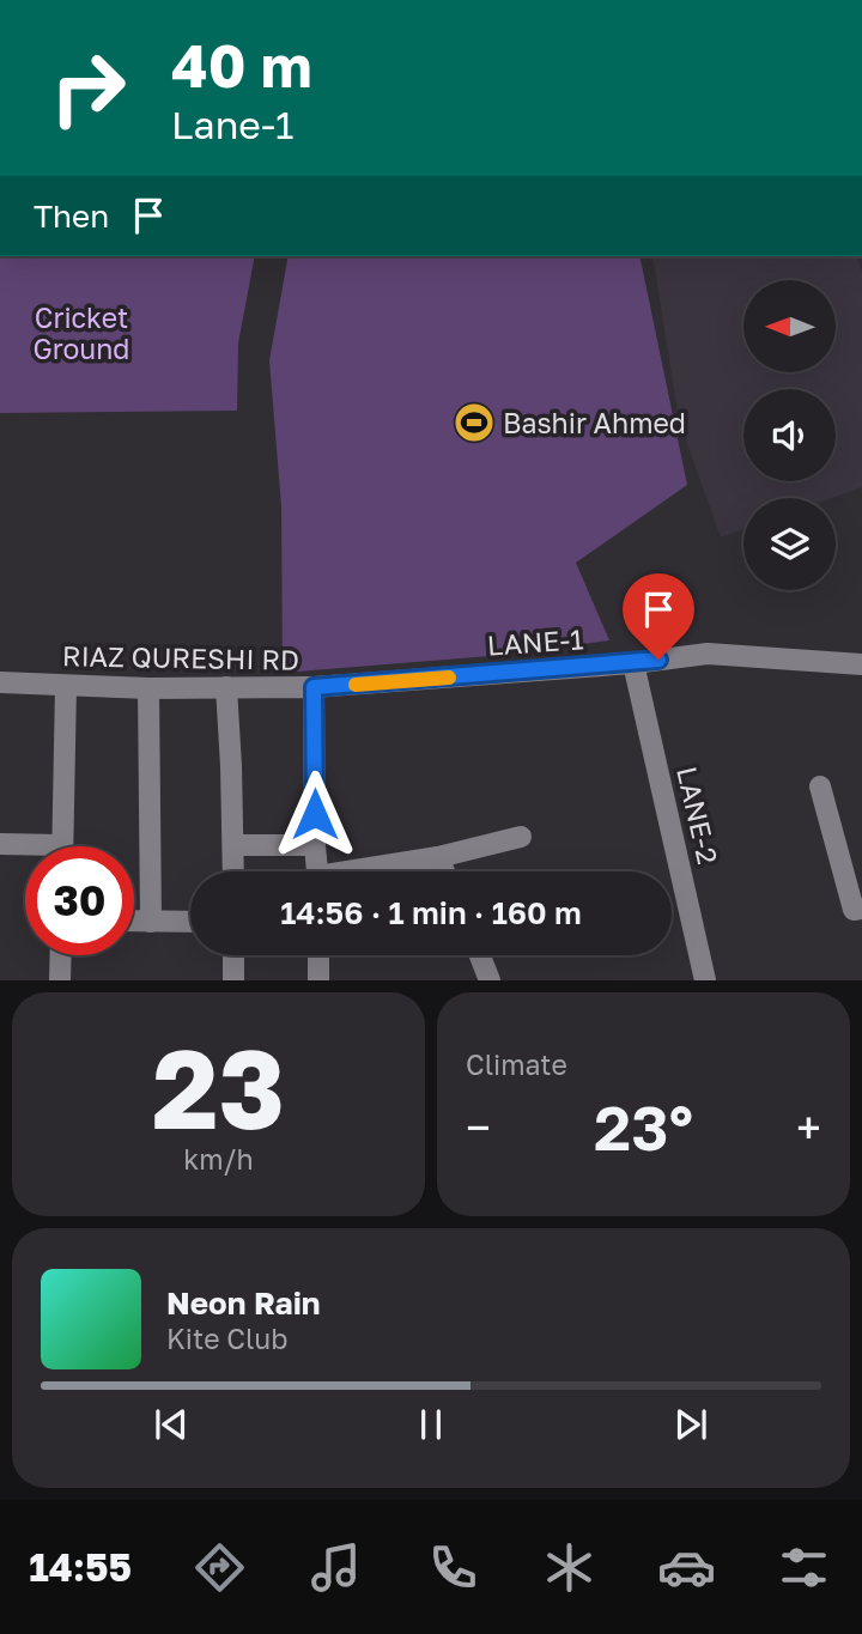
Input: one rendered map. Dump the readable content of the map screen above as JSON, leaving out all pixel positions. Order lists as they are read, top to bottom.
{
  "streets": {
    "street": ["LANE-1", "RIAZ QURESHI RD", "LANE-2"]
  },
  "crossings": [
    ["LANE-1", "RIAZ QURESHI RD"],
    ["LANE-1", "LANE-2"]
  ],
  "parks": ["Cricket Ground"],
  "places": {
    "sports": ["Bashir Ahmed"]
  },
  "north": "left",
  "page": {
    "turn": ["40 m", "Lane-1"],
    "then": "Then",
    "limit": "30",
    "trip": "14:56 · 1 min · 160 m",
    "tile": [
      ["23", "km/h"],
      "Climate"
    ],
    "heat": ["−", "23°", "+"],
    "song": ["Neon Rain", "Kite Club"],
    "tabs": "14:55"
  }
}
